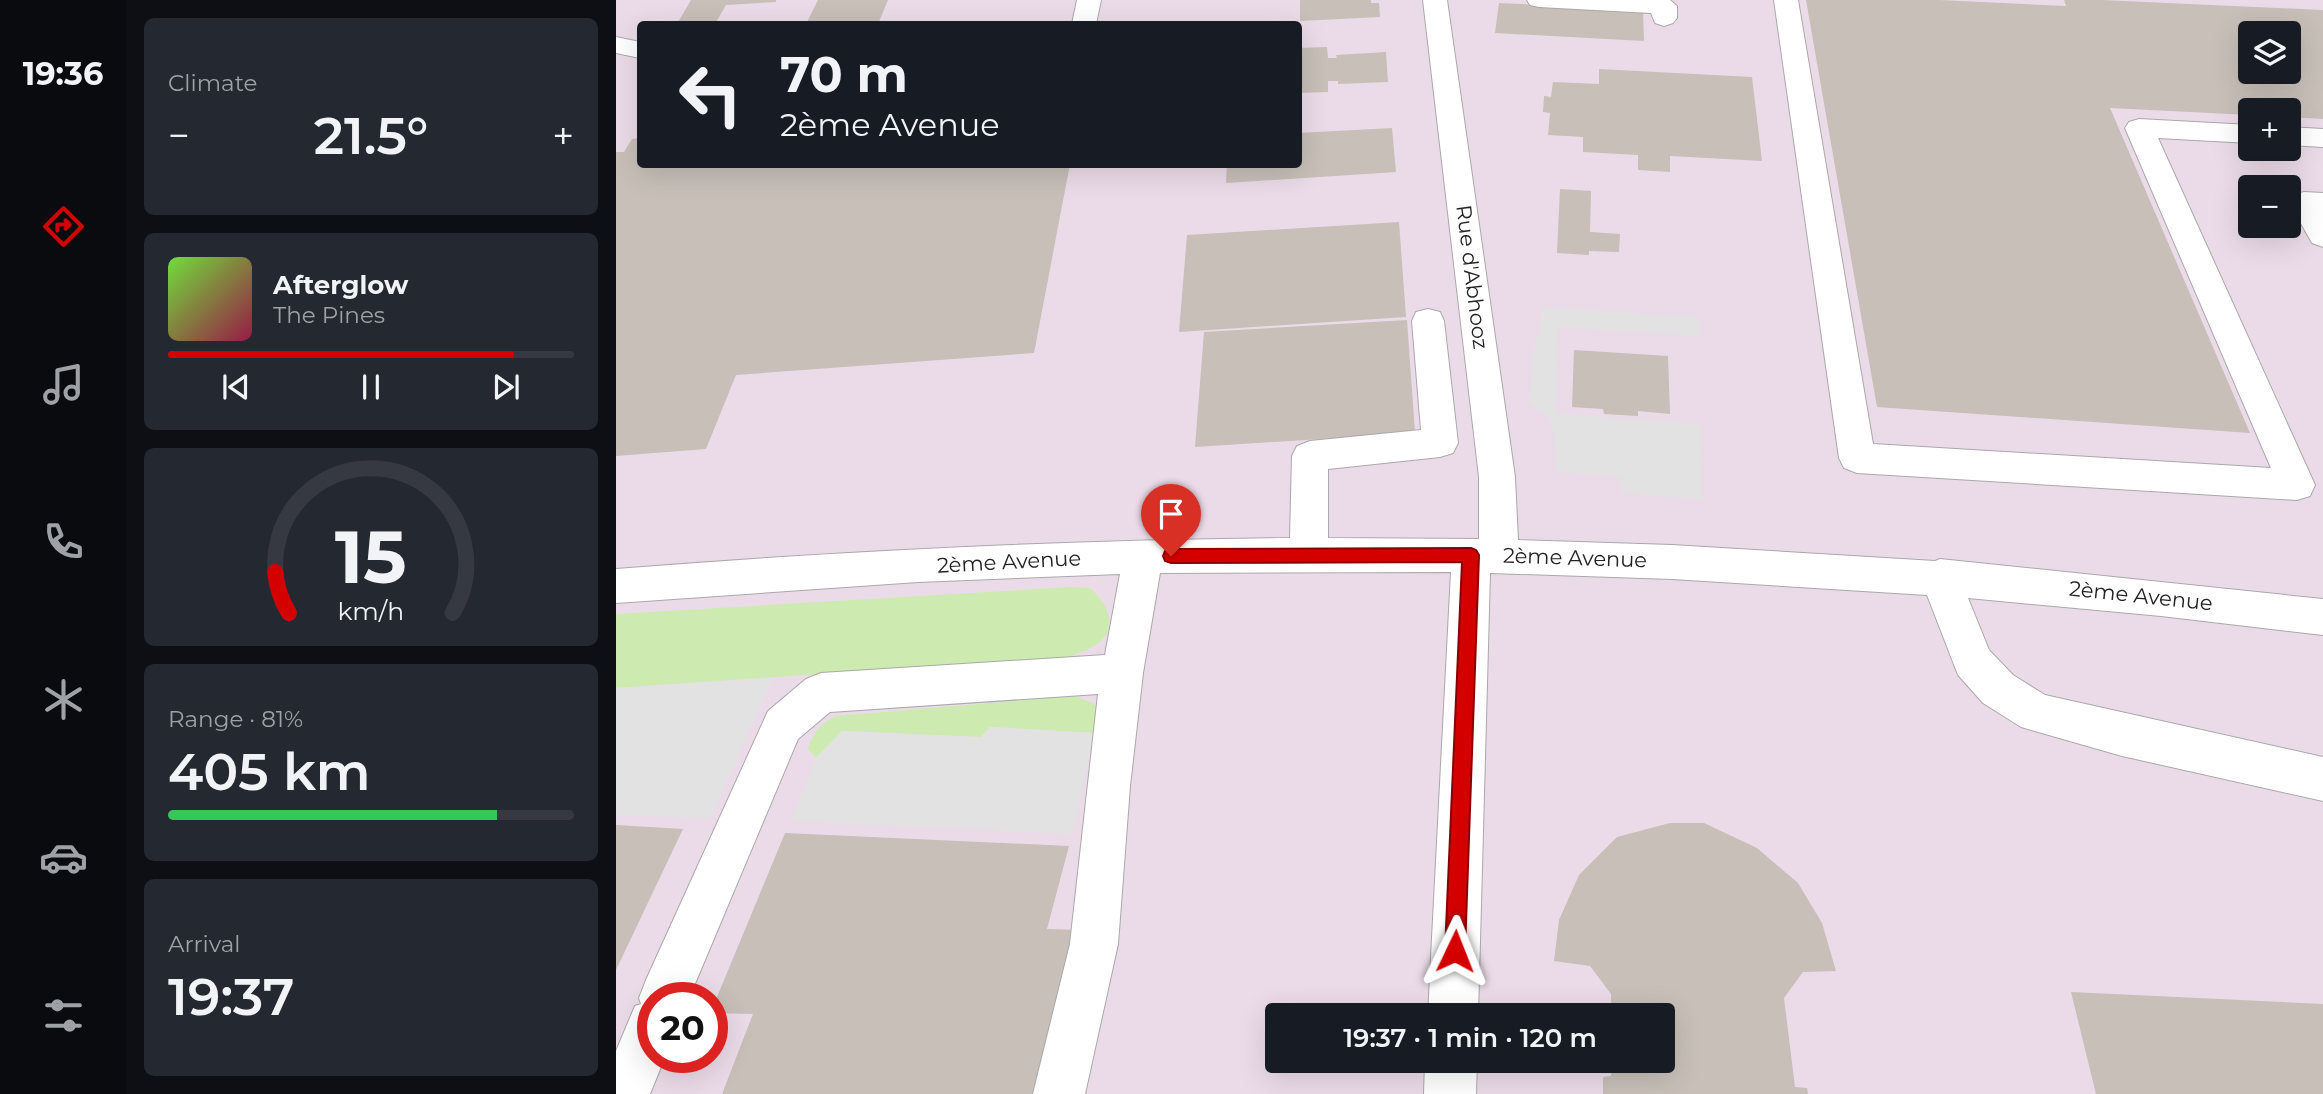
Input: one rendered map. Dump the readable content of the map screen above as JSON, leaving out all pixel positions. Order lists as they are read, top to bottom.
{
  "streets": {
    "street": ["Rue d'Abhooz", "2ème Avenue"]
  },
  "crossings": [
    ["Rue d'Abhooz", "2ème Avenue"]
  ],
  "page": {
    "tabs": "19:36",
    "tile": [
      "Climate",
      ["Range · 81%", "405 km"],
      ["Arrival", "19:37"]
    ],
    "map_buttons": ["+", "−"],
    "turn": ["70 m", "2ème Avenue"],
    "heat": ["−", "21.5°", "+"],
    "song": ["Afterglow", "The Pines"],
    "limit": "20",
    "trip": "19:37 · 1 min · 120 m",
    "gauge": ["15", "km/h"]
  }
}
